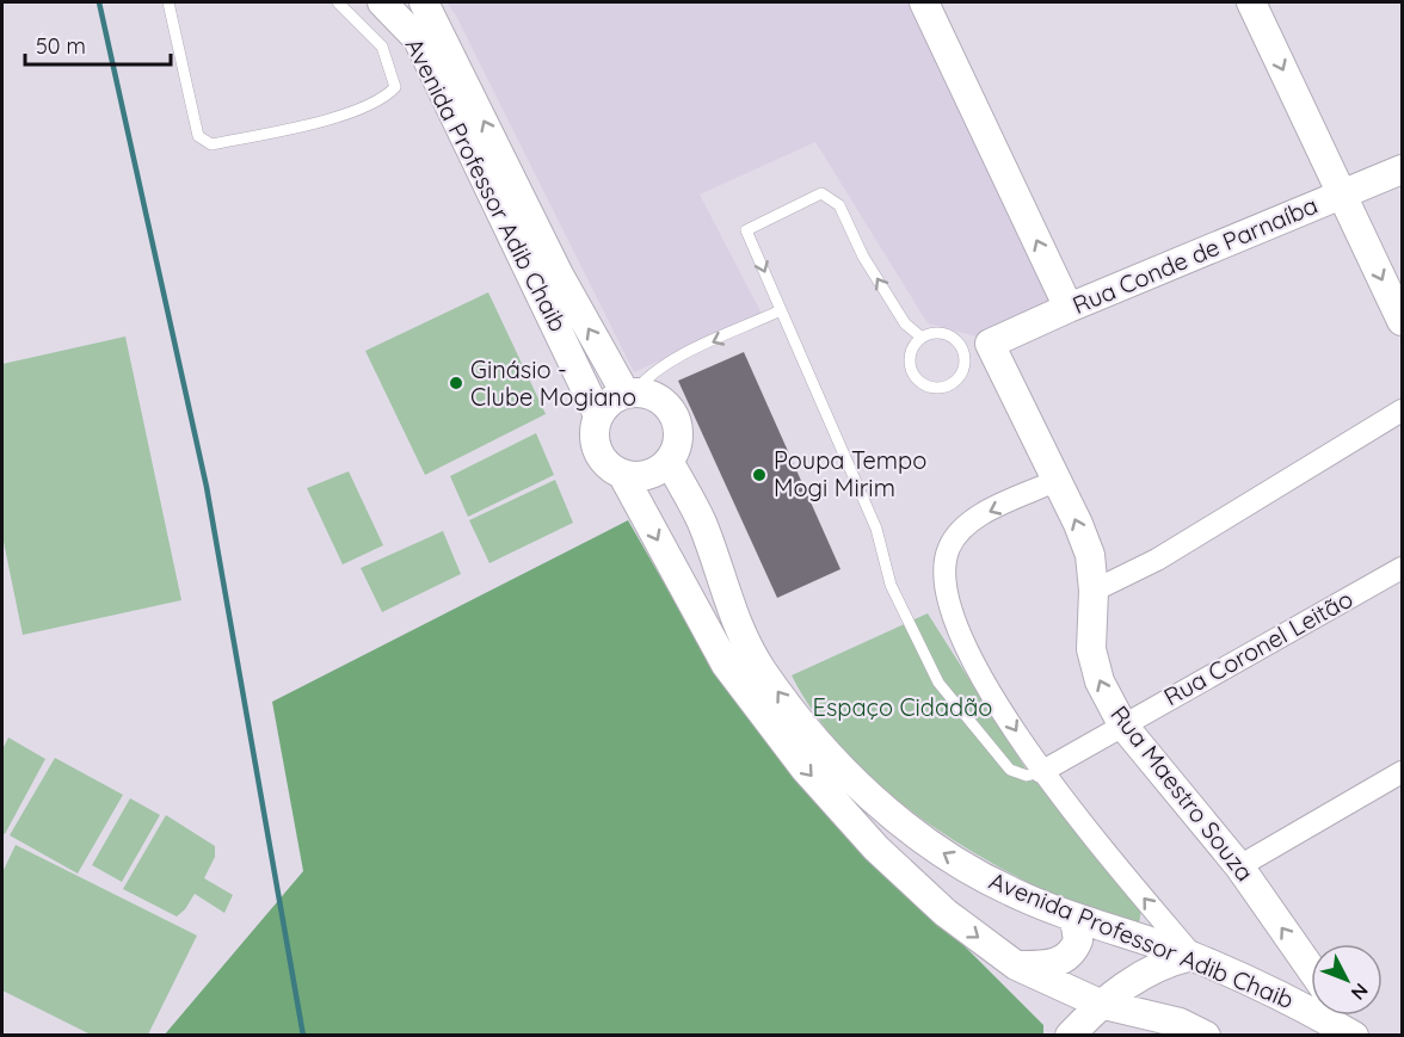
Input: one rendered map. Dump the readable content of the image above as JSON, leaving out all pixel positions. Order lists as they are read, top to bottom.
{
  "streets": {
    "main road": ["Avenida Professor Adib Chaib", "Rua Conde de Parnaíba", "Rua Maestro Souza"],
    "street": ["Rua Coronel Leitão"]
  },
  "crossings": [
    ["Rua Conde de Parnaíba", "Rua Maestro Souza"],
    ["Rua Coronel Leitão", "Rua Maestro Souza"]
  ],
  "one_way": ["Rua Maestro Souza"],
  "parks": ["Espaço Cidadão"],
  "places": ["Ginásio - Clube Mogiano", "Poupa Tempo Mogi Mirim"],
  "scale_bar": "50 m",
  "north": "bottom right"
}
